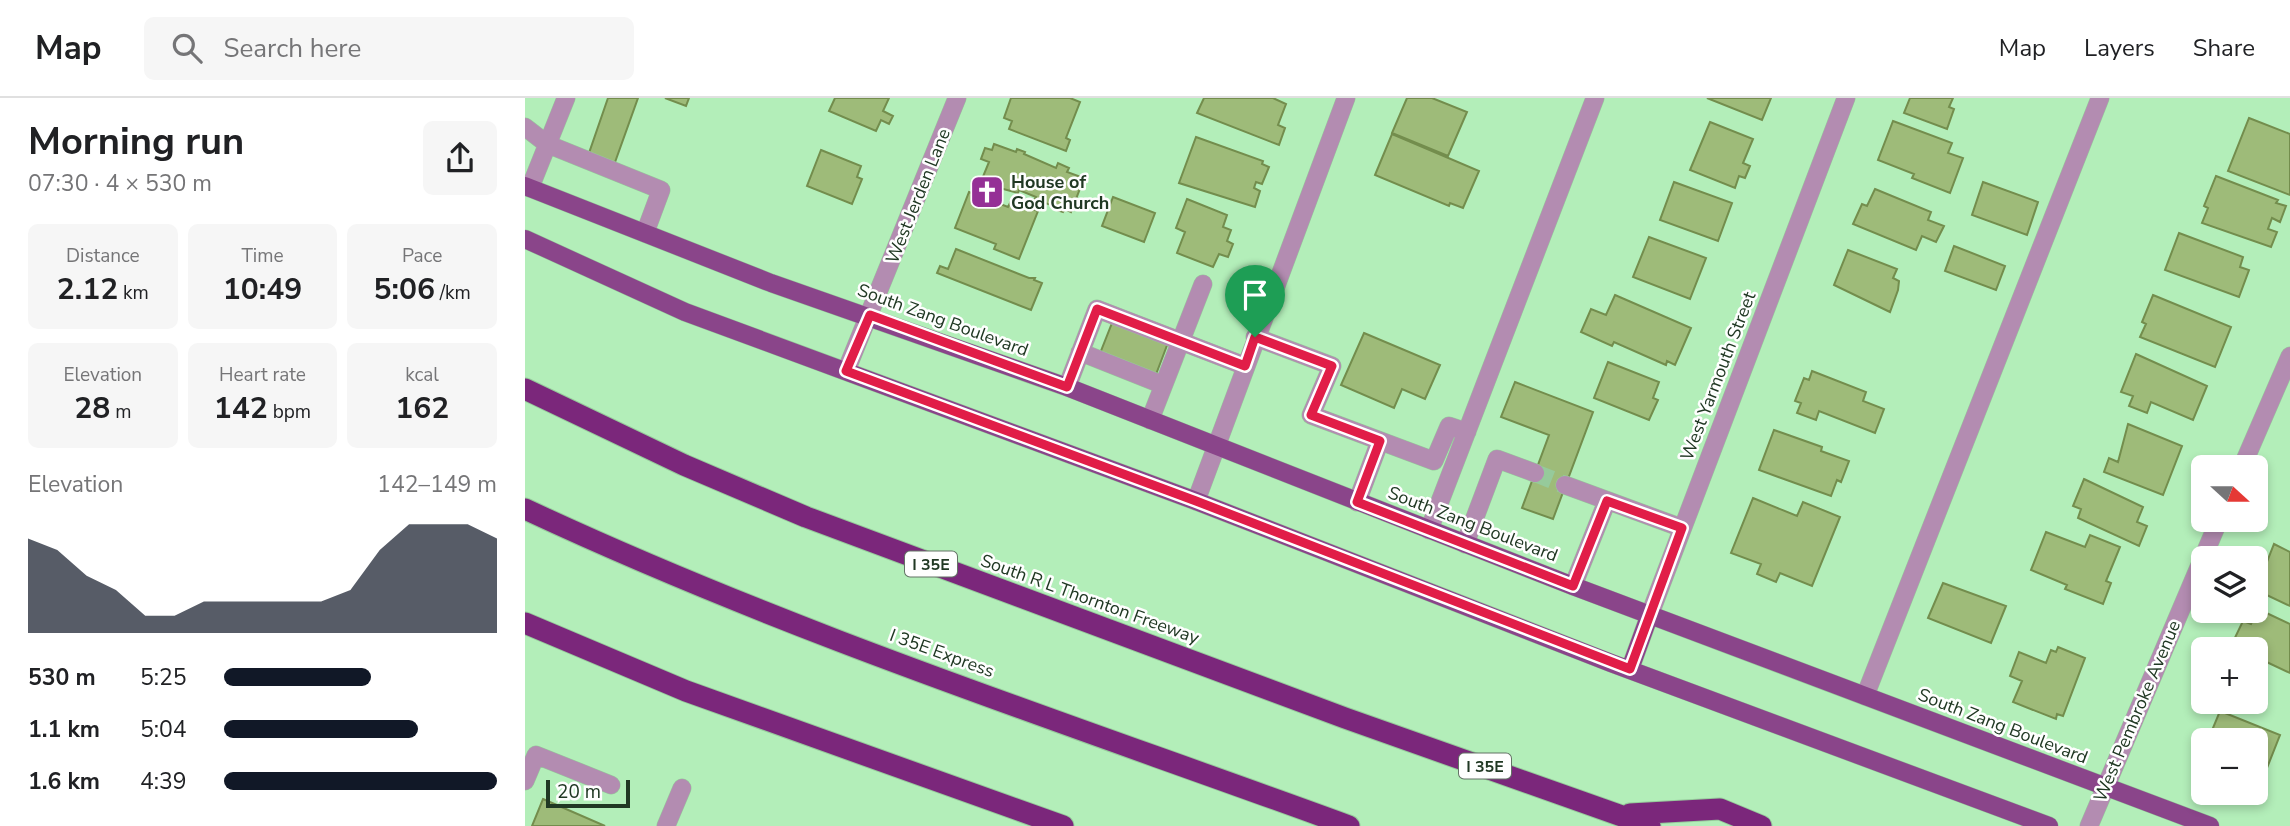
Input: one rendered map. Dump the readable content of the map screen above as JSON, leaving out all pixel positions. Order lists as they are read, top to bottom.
{
  "streets": {
    "highway": ["I 35E", "South R L Thornton Freeway", "I 35E Express"],
    "main road": ["South Zang Boulevard", "West Yarmouth Street"],
    "street": ["West Jerden Lane", "West Pembroke Avenue"]
  },
  "crossings": [
    ["West Jerden Lane", "South Zang Boulevard"],
    ["South Zang Boulevard", "West Yarmouth Street"],
    ["South Zang Boulevard", "West Pembroke Avenue"]
  ],
  "places": {
    "church": ["House of God Church"]
  },
  "scale_bar": "20 m",
  "north": "right",
  "page": {
    "header": "Map",
    "search": "Search here",
    "nav": ["Map", "Layers", "Share"],
    "heading": ["Morning run", "07:30 · 4 × 530 m"],
    "stats": [
      ["Distance", "2.12 km"],
      ["Time", "10:49"],
      ["Pace", "5:06 /km"],
      ["Elevation", "28 m"],
      ["Heart rate", "142 bpm"],
      ["kcal", "162"]
    ],
    "chart": ["Elevation", "142–149 m"],
    "map_buttons": ["+", "−"],
    "list": [
      {
        "name": "530 m",
        "note": "5:25"
      },
      {
        "name": "1.1 km",
        "note": "5:04"
      },
      {
        "name": "1.6 km",
        "note": "4:39"
      }
    ],
    "scale": "20 m"
  }
}
